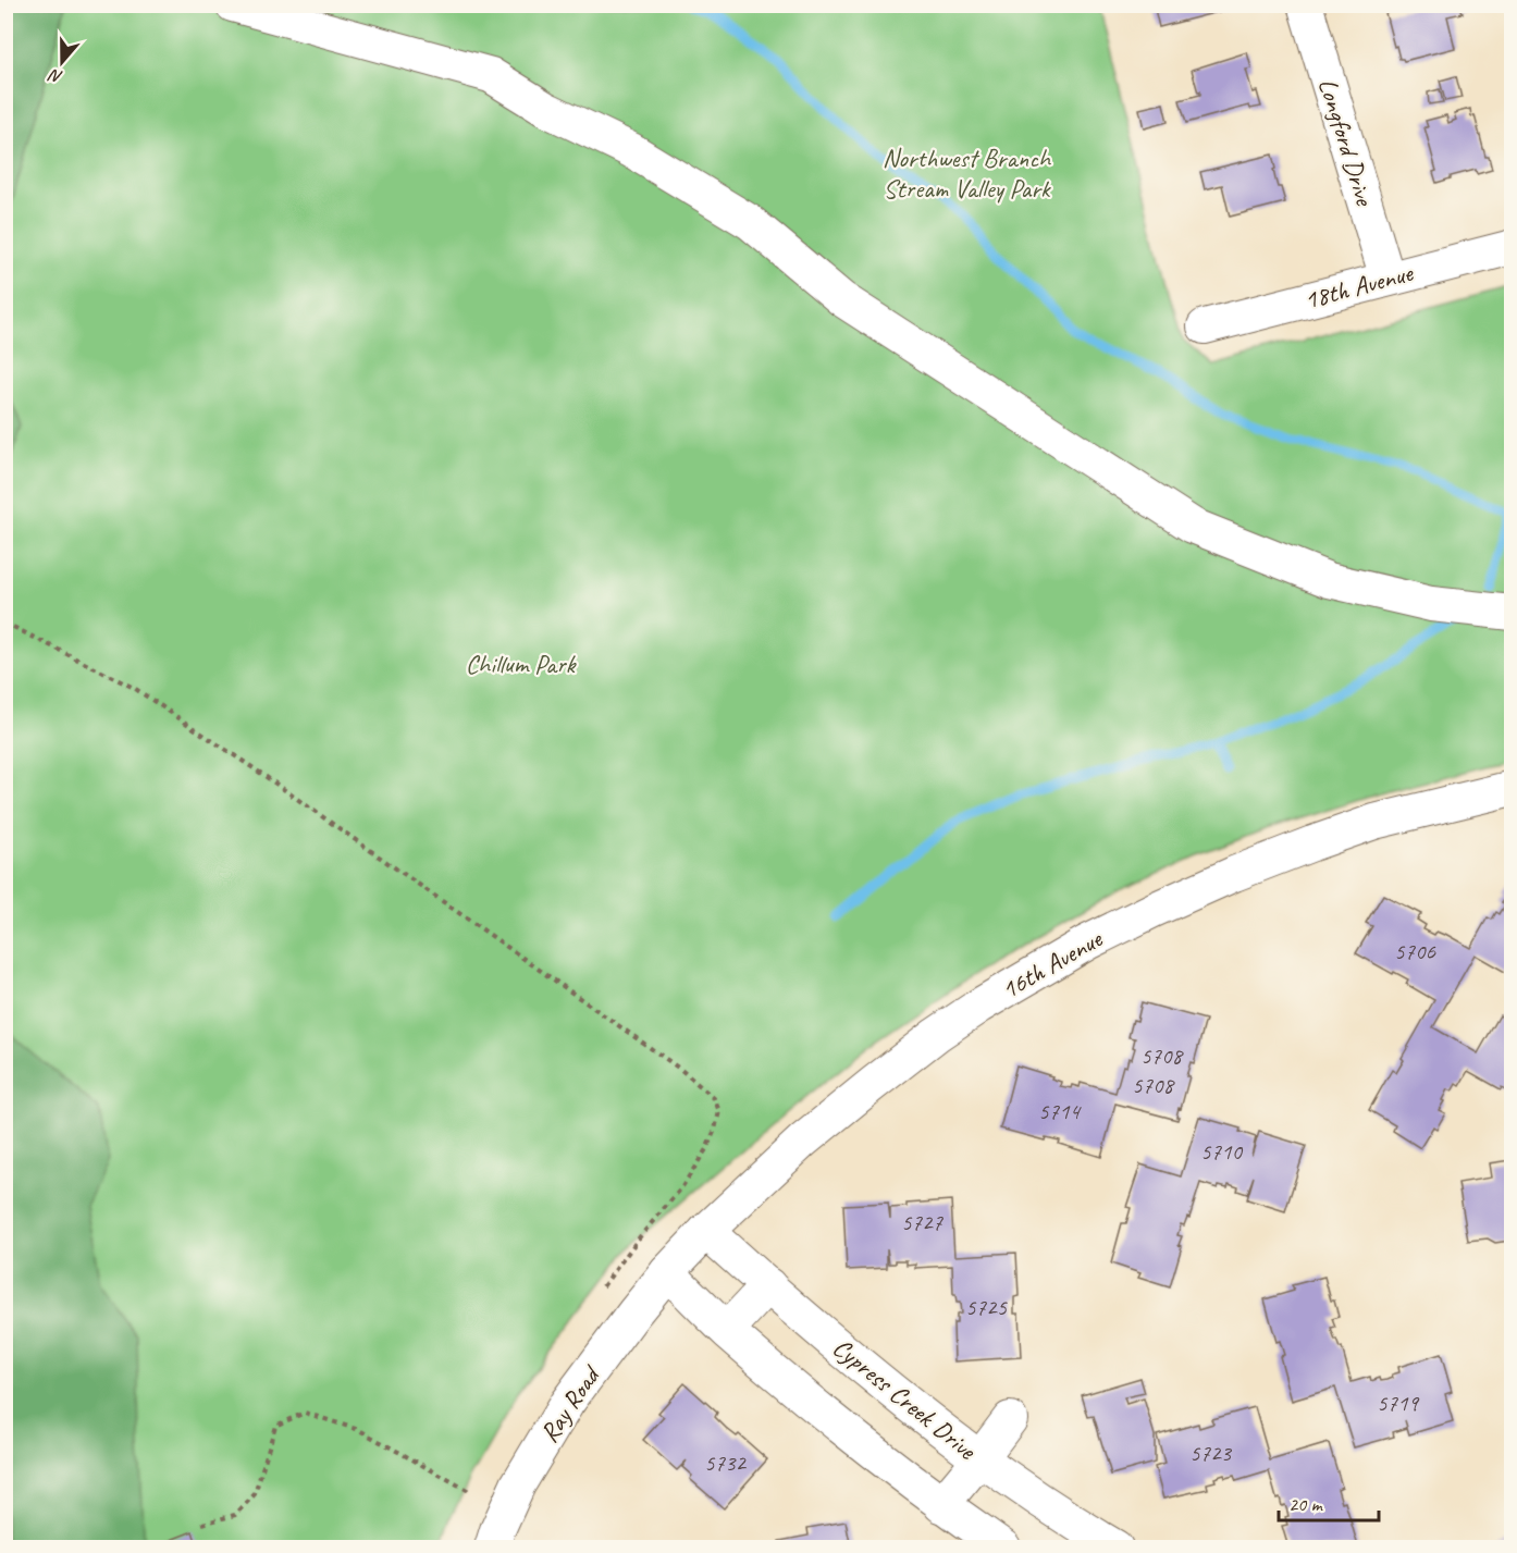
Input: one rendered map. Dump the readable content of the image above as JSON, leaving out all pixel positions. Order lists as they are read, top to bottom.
{
  "streets": {
    "street": [
      "Longford Drive",
      "18th Avenue",
      "16th Avenue",
      "Cypress Creek Drive",
      "Ray Road"
    ]
  },
  "crossings": [
    ["Longford Drive", "18th Avenue"],
    ["16th Avenue", "Cypress Creek Drive"],
    ["16th Avenue", "Ray Road"]
  ],
  "parks": ["Northwest Branch Stream Valley Park", "Chillum Park"],
  "house_numbers": [
    "5706",
    "5708",
    "5708",
    "5714",
    "5710",
    "5727",
    "5725",
    "5719",
    "5723",
    "5732"
  ],
  "scale_bar": "20 m",
  "north": "bottom"
}
